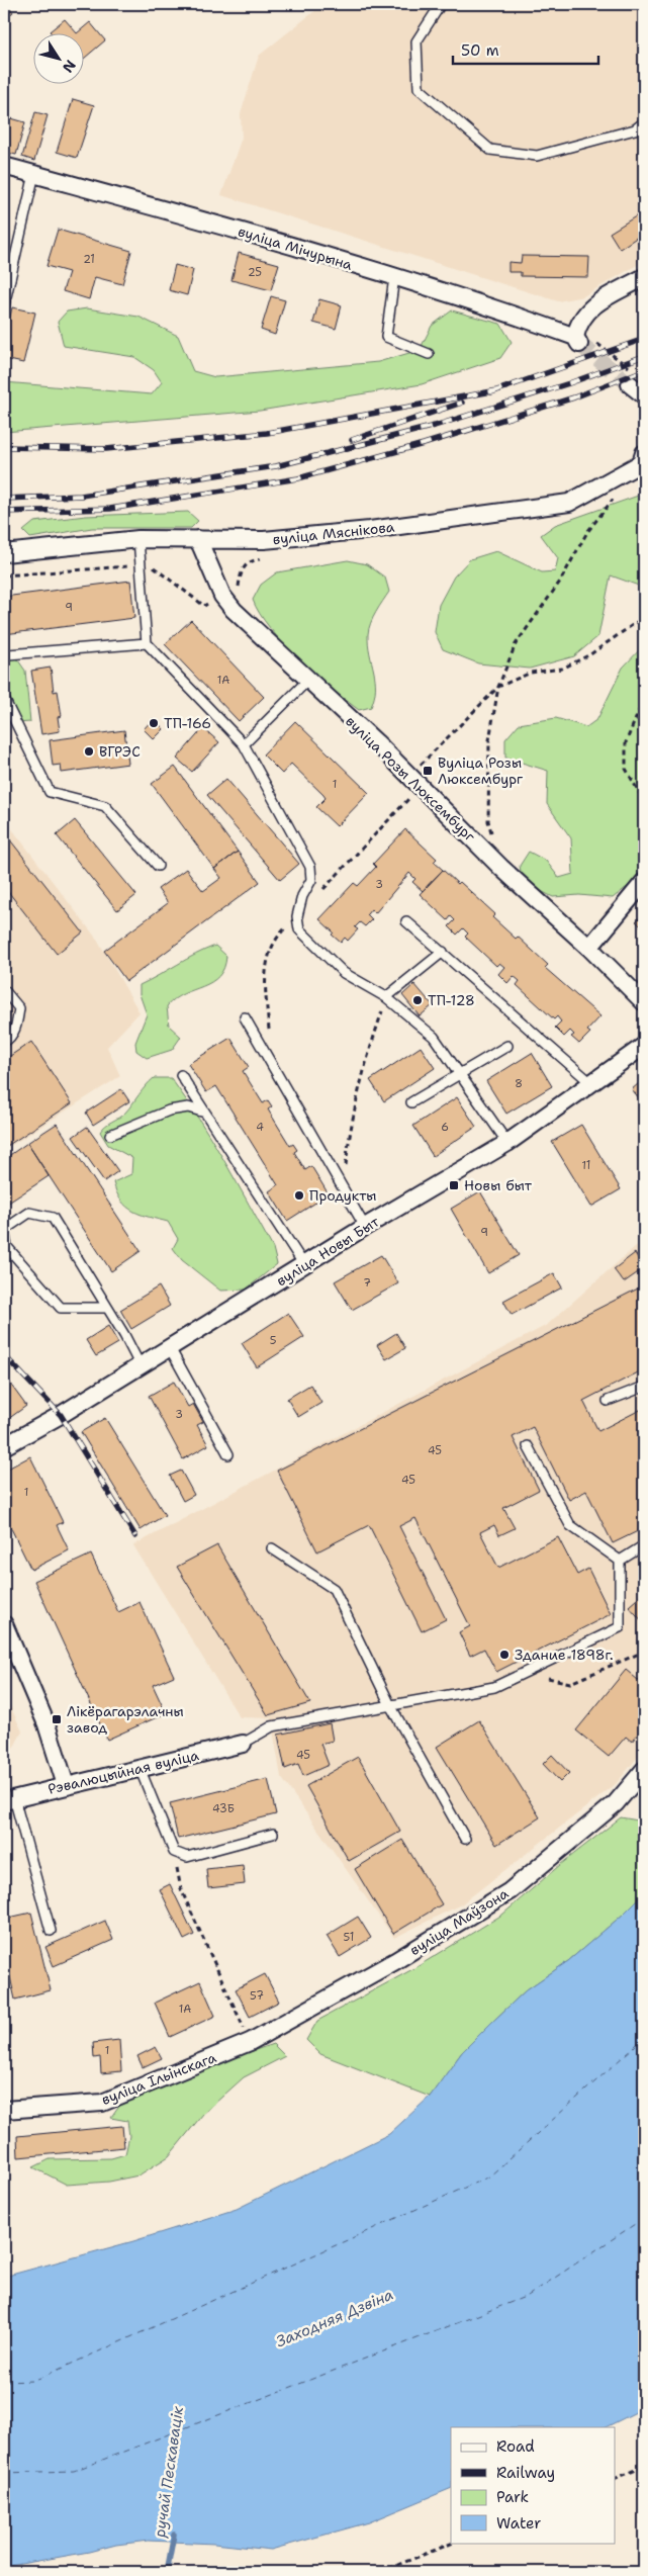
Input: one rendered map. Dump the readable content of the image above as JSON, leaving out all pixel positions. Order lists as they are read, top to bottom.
{
  "streets": {
    "street": [
      "вуліца Мічурына",
      "вуліца Мяснікова",
      "вуліца Розы Люксембург",
      "вуліца Новы Быт",
      "Рэвалюцыйная вуліца",
      "вуліца Маўзона",
      "вуліца Ільінскага"
    ]
  },
  "crossings": [
    ["вуліца Мяснікова", "вуліца Розы Люксембург"],
    ["вуліца Маўзона", "вуліца Ільінскага"]
  ],
  "water": ["Заходняя Дзвіна", "ручай Пескавацік"],
  "places": {
    "other": [
      "ТП-166",
      "ВГРЭС",
      "ТП-128",
      "Продукты",
      "Здание 1898г."
    ],
    "transit": ["Вуліца Розы Люксембург", "Новы быт", "Лікёрагарэлачны завод"]
  },
  "house_numbers": [
    "21",
    "25",
    "9",
    "1А",
    "1",
    "3",
    "8",
    "4",
    "6",
    "11",
    "9",
    "7",
    "5",
    "3",
    "45",
    "45",
    "1",
    "45",
    "43Б",
    "51",
    "57",
    "1А",
    "1"
  ],
  "legend": [
    "Road",
    "Railway",
    "Park",
    "Water"
  ],
  "scale_bar": "50 m",
  "north": "bottom right"
}
